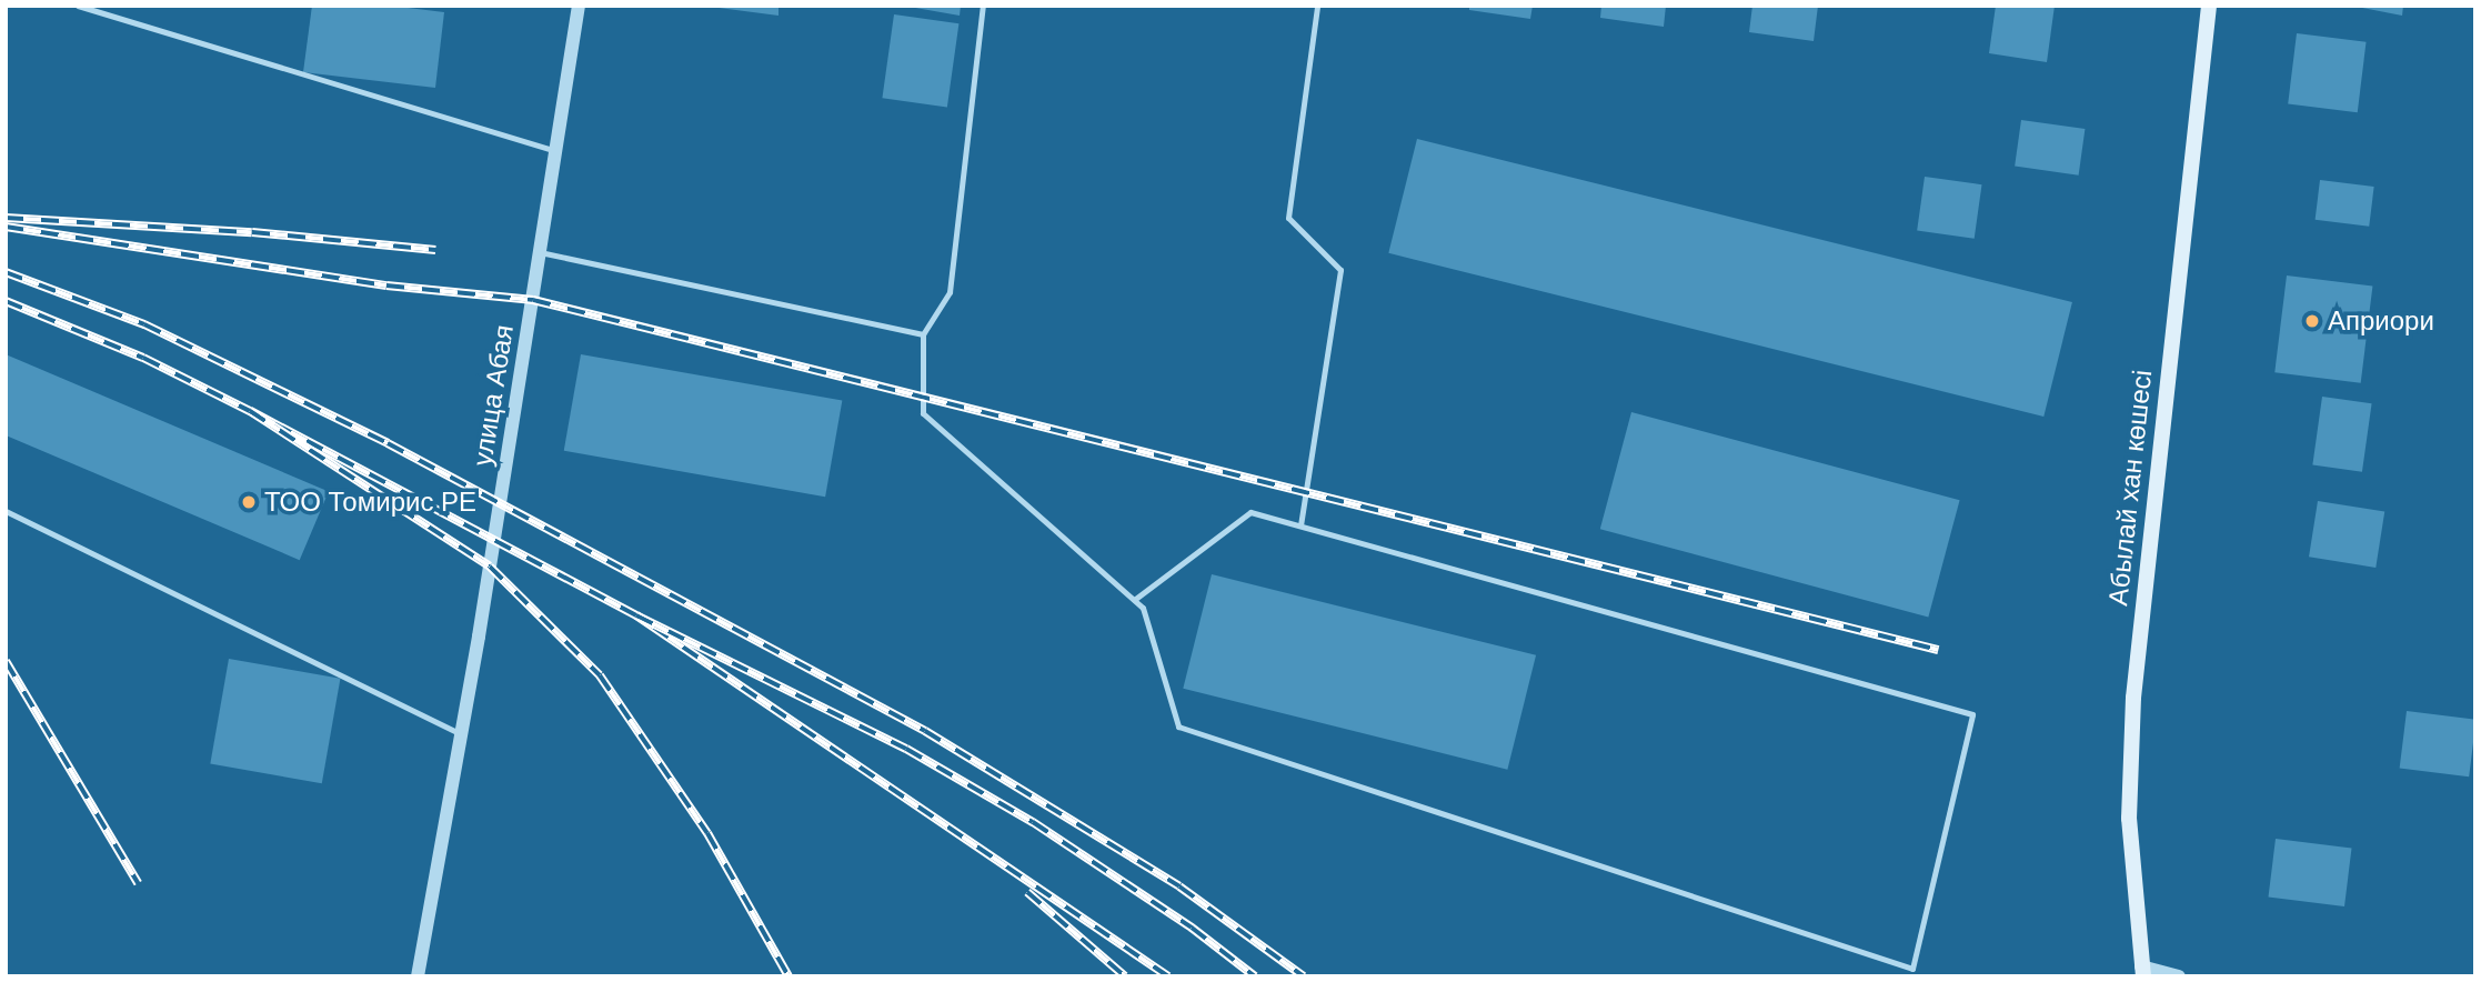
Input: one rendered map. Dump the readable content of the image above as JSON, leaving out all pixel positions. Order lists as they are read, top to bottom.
{
  "streets": {
    "main road": ["Абылай хан көшесі"],
    "street": ["улица Абая"]
  },
  "places": ["Априори", "ТОО Томирис РЕ"]
}
